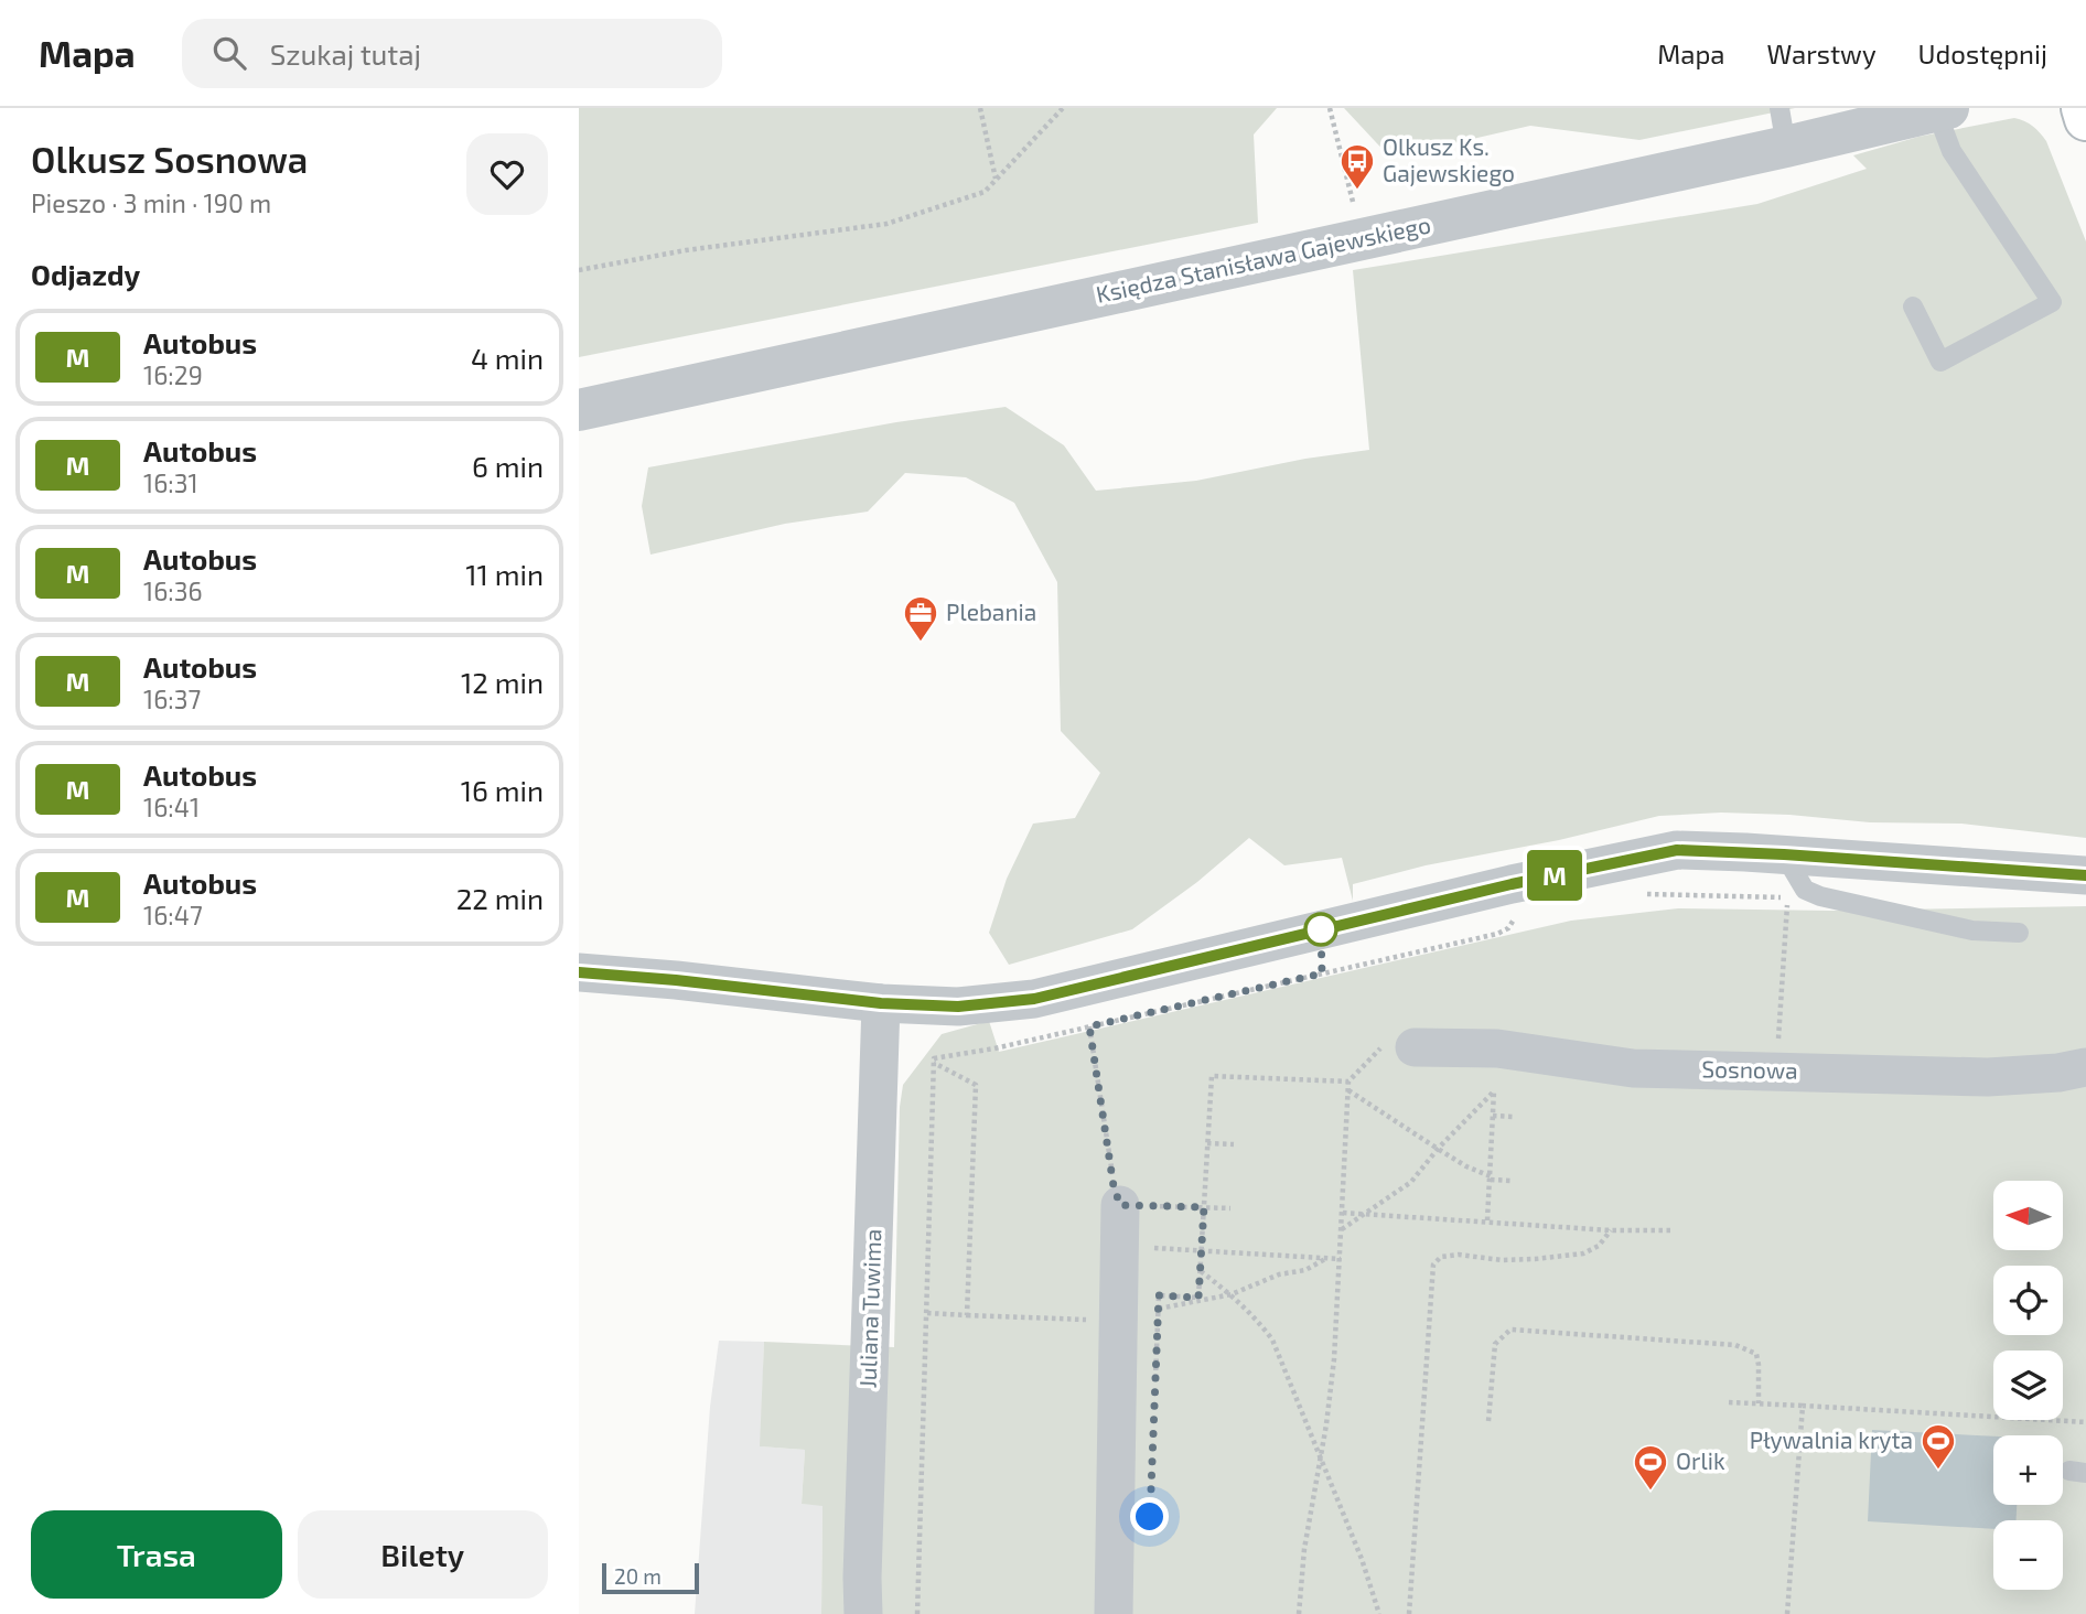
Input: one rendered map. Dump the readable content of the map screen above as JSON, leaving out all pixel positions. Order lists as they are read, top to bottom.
{
  "streets": {
    "street": ["Księdza Stanisława Gajewskiego", "Sosnowa", "Juliana Tuwima"]
  },
  "places": {
    "bus stop": ["Olkusz Ks. Gajewskiego"],
    "office": ["Plebania"],
    "sports": ["Pływalnia kryta", "Orlik"]
  },
  "lines": ["bus line M"],
  "scale_bar": "20 m",
  "north": "left",
  "page": {
    "header": "Mapa",
    "search": "Szukaj tutaj",
    "nav": ["Mapa", "Warstwy", "Udostępnij"],
    "heading": [
      ["Olkusz Sosnowa", "Pieszo · 3 min · 190 m"],
      "Odjazdy"
    ],
    "on_map": "M",
    "list": [
      {
        "mark": "M",
        "name": "Autobus",
        "note": "16:29",
        "value": "4 min"
      },
      {
        "mark": "M",
        "name": "Autobus",
        "note": "16:31",
        "value": "6 min"
      },
      {
        "mark": "M",
        "name": "Autobus",
        "note": "16:36",
        "value": "11 min"
      },
      {
        "mark": "M",
        "name": "Autobus",
        "note": "16:37",
        "value": "12 min"
      },
      {
        "mark": "M",
        "name": "Autobus",
        "note": "16:41",
        "value": "16 min"
      },
      {
        "mark": "M",
        "name": "Autobus",
        "note": "16:47",
        "value": "22 min"
      }
    ],
    "map_buttons": ["+", "−"],
    "buttons": ["Trasa", "Bilety"],
    "scale": "20 m"
  }
}
